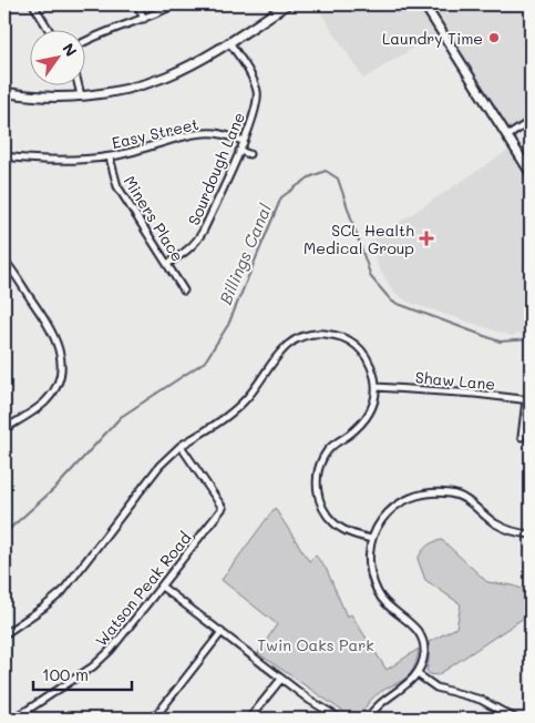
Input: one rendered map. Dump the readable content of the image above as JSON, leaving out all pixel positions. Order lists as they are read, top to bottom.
{
  "streets": {
    "street": [
      "Easy Street",
      "Sourdough Lane",
      "Miners Place",
      "Shaw Lane",
      "Watson Peak Road"
    ]
  },
  "crossings": [
    ["Easy Street", "Sourdough Lane"],
    ["Easy Street", "Miners Place"],
    ["Sourdough Lane", "Miners Place"]
  ],
  "water": ["Billings Canal"],
  "parks": ["Twin Oaks Park"],
  "places": {
    "other": ["Laundry Time"],
    "health": ["SCL Health Medical Group"]
  },
  "scale_bar": "100 m",
  "north": "top right"
}
